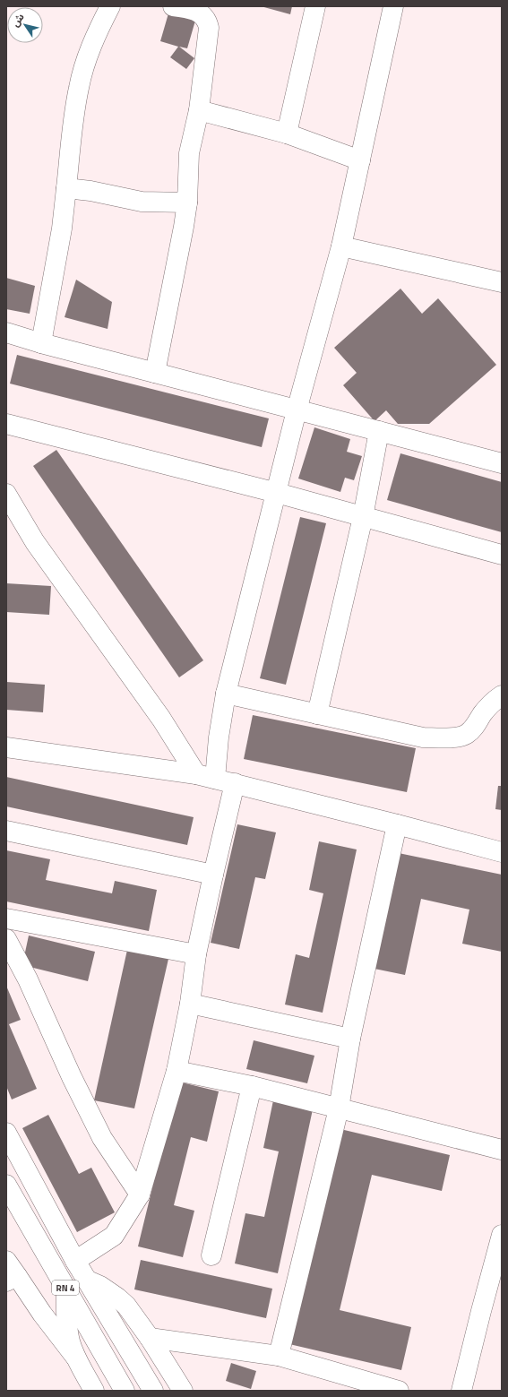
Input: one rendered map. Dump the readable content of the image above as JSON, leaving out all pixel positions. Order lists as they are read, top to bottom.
{
  "streets": {
    "main road": ["RN 4"]
  },
  "north": "top left"
}
